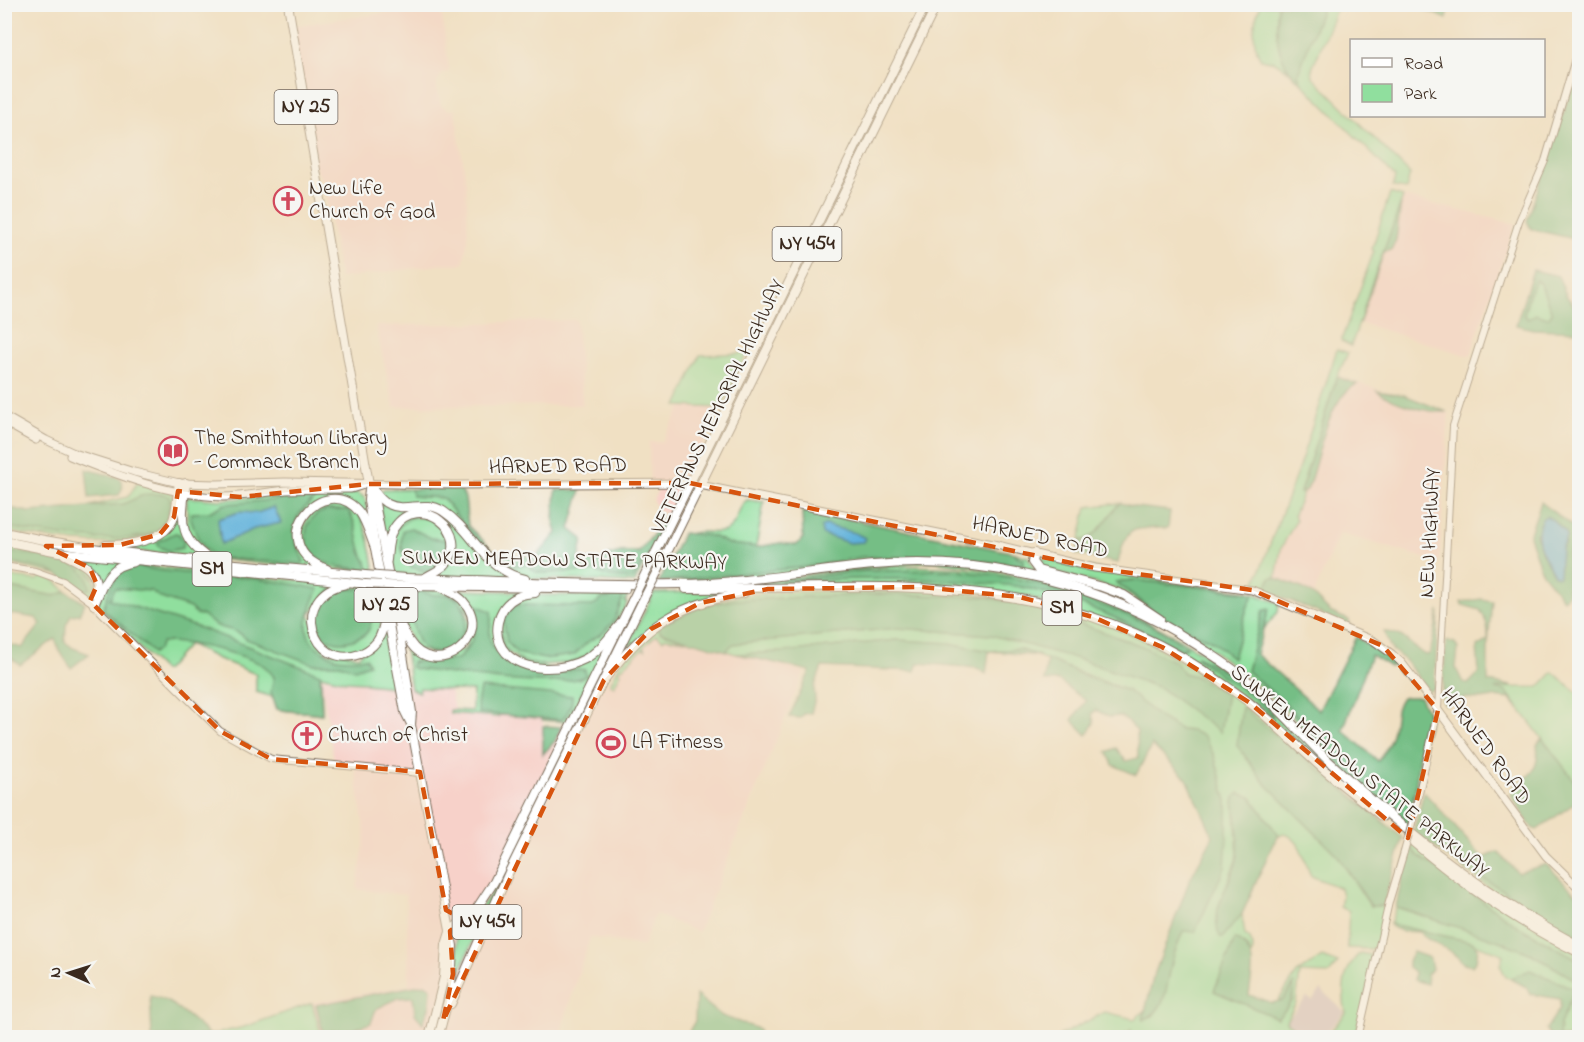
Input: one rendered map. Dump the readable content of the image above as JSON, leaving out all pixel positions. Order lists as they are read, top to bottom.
{
  "streets": {
    "highway": ["SUNKEN MEADOW STATE PARKWAY", "SM"],
    "main road": [
      "NY 25",
      "NY 454",
      "VETERANS MEMORIAL HIGHWAY",
      "HARNED ROAD"
    ],
    "street": ["NEW HIGHWAY"]
  },
  "crossings": [
    ["NY 25", "VETERANS MEMORIAL HIGHWAY"],
    ["NY 25", "HARNED ROAD"],
    ["VETERANS MEMORIAL HIGHWAY", "HARNED ROAD"],
    ["HARNED ROAD", "NEW HIGHWAY"]
  ],
  "places": {
    "church": ["New Life Church of God", "Church of Christ"],
    "library": ["The Smithtown Library - Commack Branch"],
    "sports": ["LA Fitness"]
  },
  "legend": ["Road", "Park"],
  "north": "left"
}
